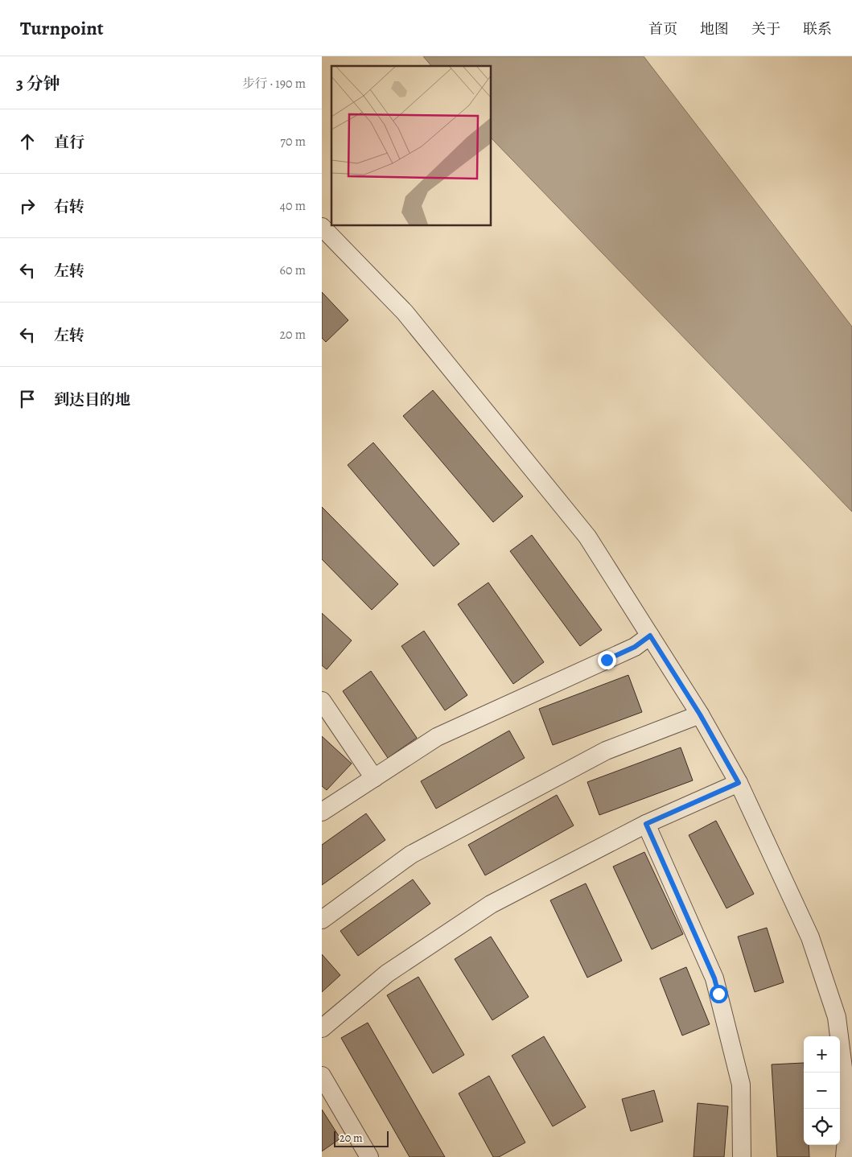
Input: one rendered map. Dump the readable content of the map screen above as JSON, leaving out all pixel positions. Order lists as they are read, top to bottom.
{
  "scale_bar": "20 m",
  "page": {
    "header": "Turnpoint",
    "nav": [
      "首页",
      "地图",
      "关于",
      "联系"
    ],
    "heading": ["3 分钟", "步行 · 190 m"],
    "list": [
      ["直行", "70 m"],
      ["右转", "40 m"],
      ["左转", "60 m"],
      ["左转", "20 m"],
      "到达目的地"
    ],
    "map_buttons": ["+", "−"],
    "scale": "20 m"
  }
}
